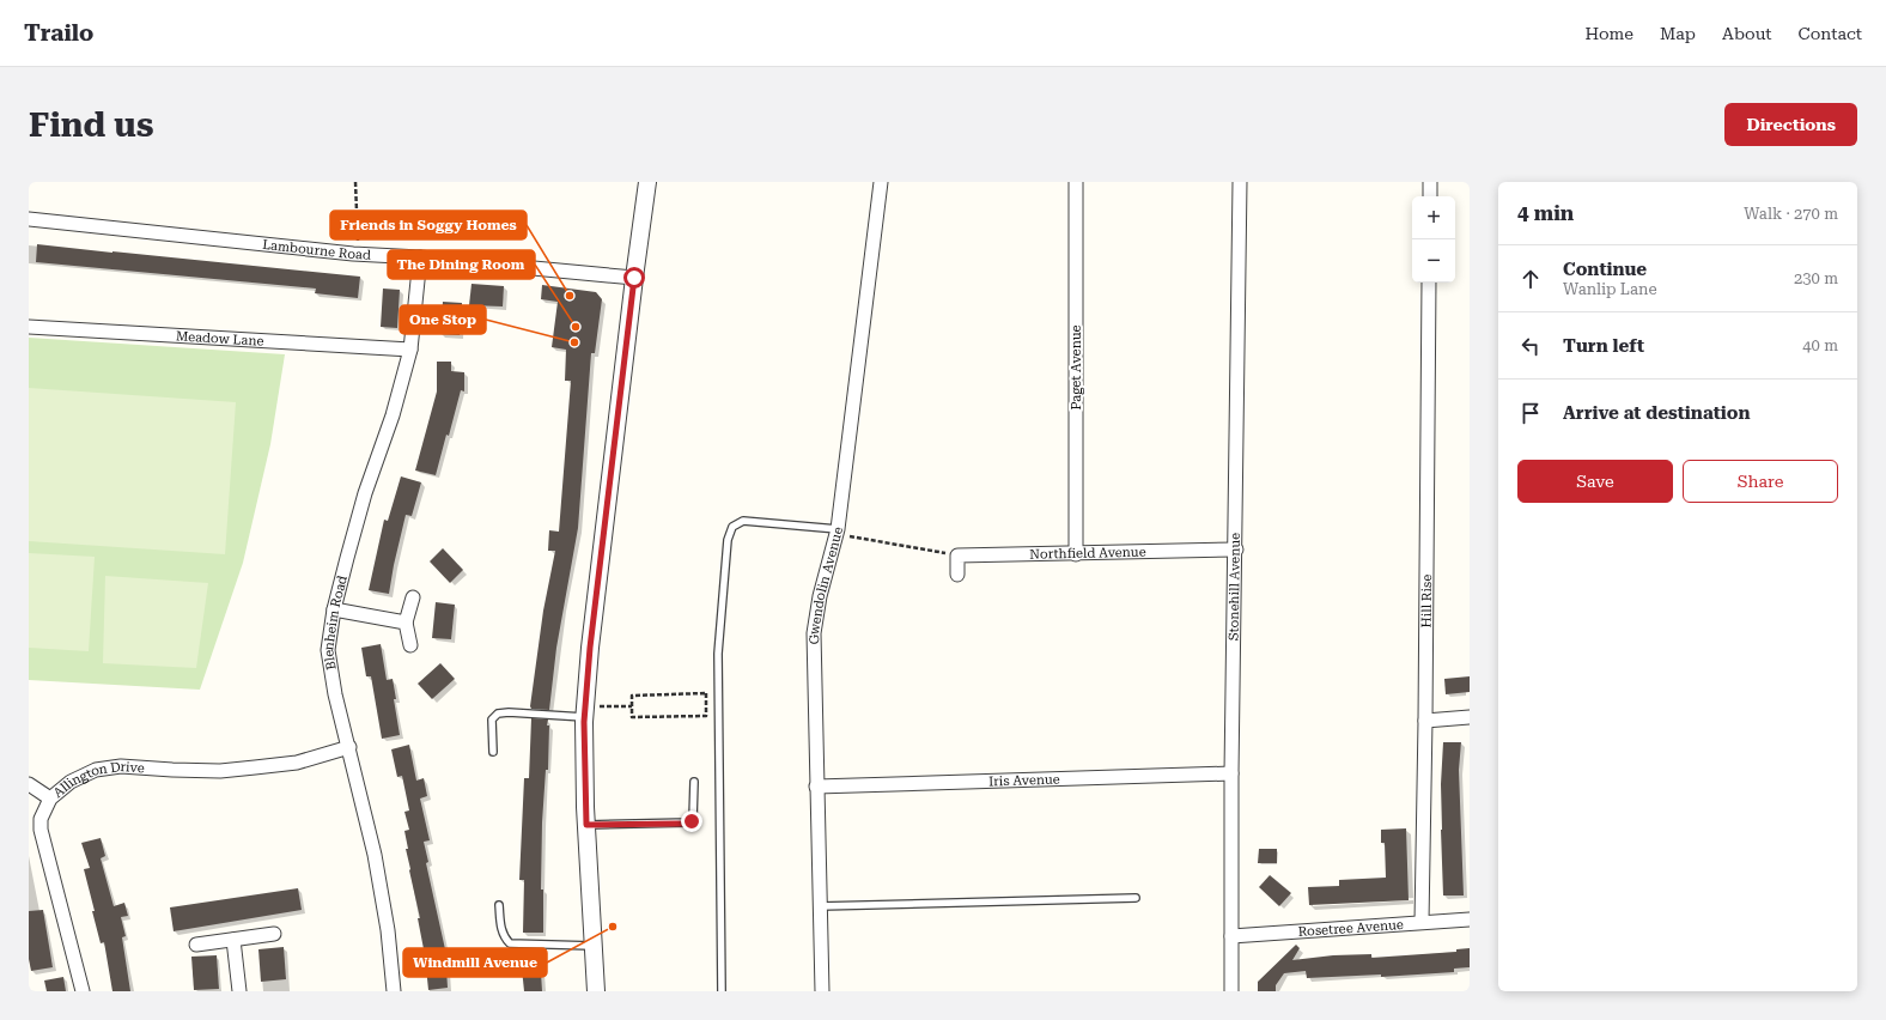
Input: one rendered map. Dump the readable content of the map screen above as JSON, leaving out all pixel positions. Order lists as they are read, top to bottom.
{
  "streets": {
    "street": [
      "Lambourne Road",
      "Meadow Lane",
      "Paget Avenue",
      "Northfield Avenue",
      "Gwendolin Avenue",
      "Stonehill Avenue",
      "Hill Rise",
      "Blenheim Road",
      "Iris Avenue",
      "Allington Drive",
      "Rosetree Avenue"
    ]
  },
  "crossings": [
    ["Lambourne Road", "Blenheim Road"],
    ["Meadow Lane", "Blenheim Road"],
    ["Paget Avenue", "Northfield Avenue"],
    ["Northfield Avenue", "Stonehill Avenue"],
    ["Gwendolin Avenue", "Iris Avenue"],
    ["Stonehill Avenue", "Iris Avenue"],
    ["Stonehill Avenue", "Rosetree Avenue"],
    ["Hill Rise", "Rosetree Avenue"],
    ["Blenheim Road", "Allington Drive"]
  ],
  "places": [
    "Friends in Soggy Homes",
    "The Dining Room",
    "One Stop",
    "Windmill Avenue"
  ],
  "page": {
    "header": "Trailo",
    "nav": [
      "Home",
      "Map",
      "About",
      "Contact"
    ],
    "buttons": [
      "Directions",
      ["Save", "Share"]
    ],
    "title": "Find us",
    "heading": ["4 min", "Walk · 270 m"],
    "map_buttons": ["+", "−"],
    "list": [
      ["Continue", "Wanlip Lane", "230 m"],
      ["Turn left", "40 m"],
      "Arrive at destination"
    ]
  }
}
